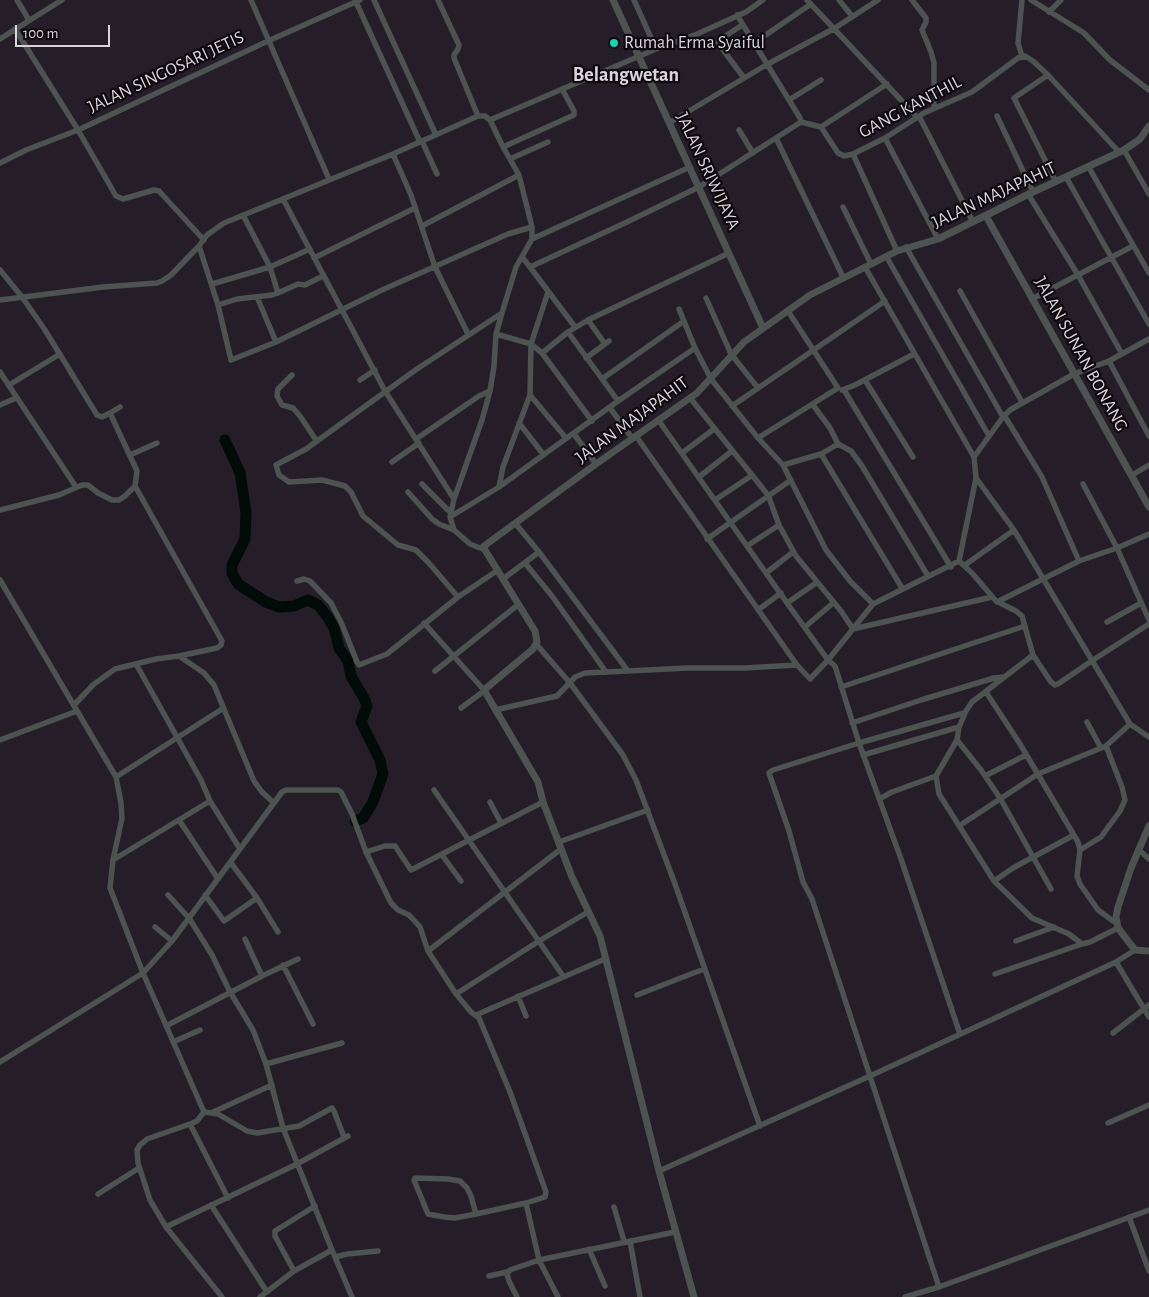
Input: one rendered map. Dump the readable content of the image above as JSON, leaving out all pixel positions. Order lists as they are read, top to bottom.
{
  "streets": {
    "street": [
      "JALAN SINGOSARI JETIS",
      "GANG KANTHIL",
      "JALAN SRIWIJAYA",
      "JALAN MAJAPAHIT",
      "JALAN SUNAN BONANG"
    ]
  },
  "crossings": [
    ["JALAN SRIWIJAYA", "JALAN MAJAPAHIT"],
    ["JALAN MAJAPAHIT", "JALAN SUNAN BONANG"]
  ],
  "districts": ["Belangwetan"],
  "places": ["Rumah Erma Syaiful"],
  "scale_bar": "100 m"
}
